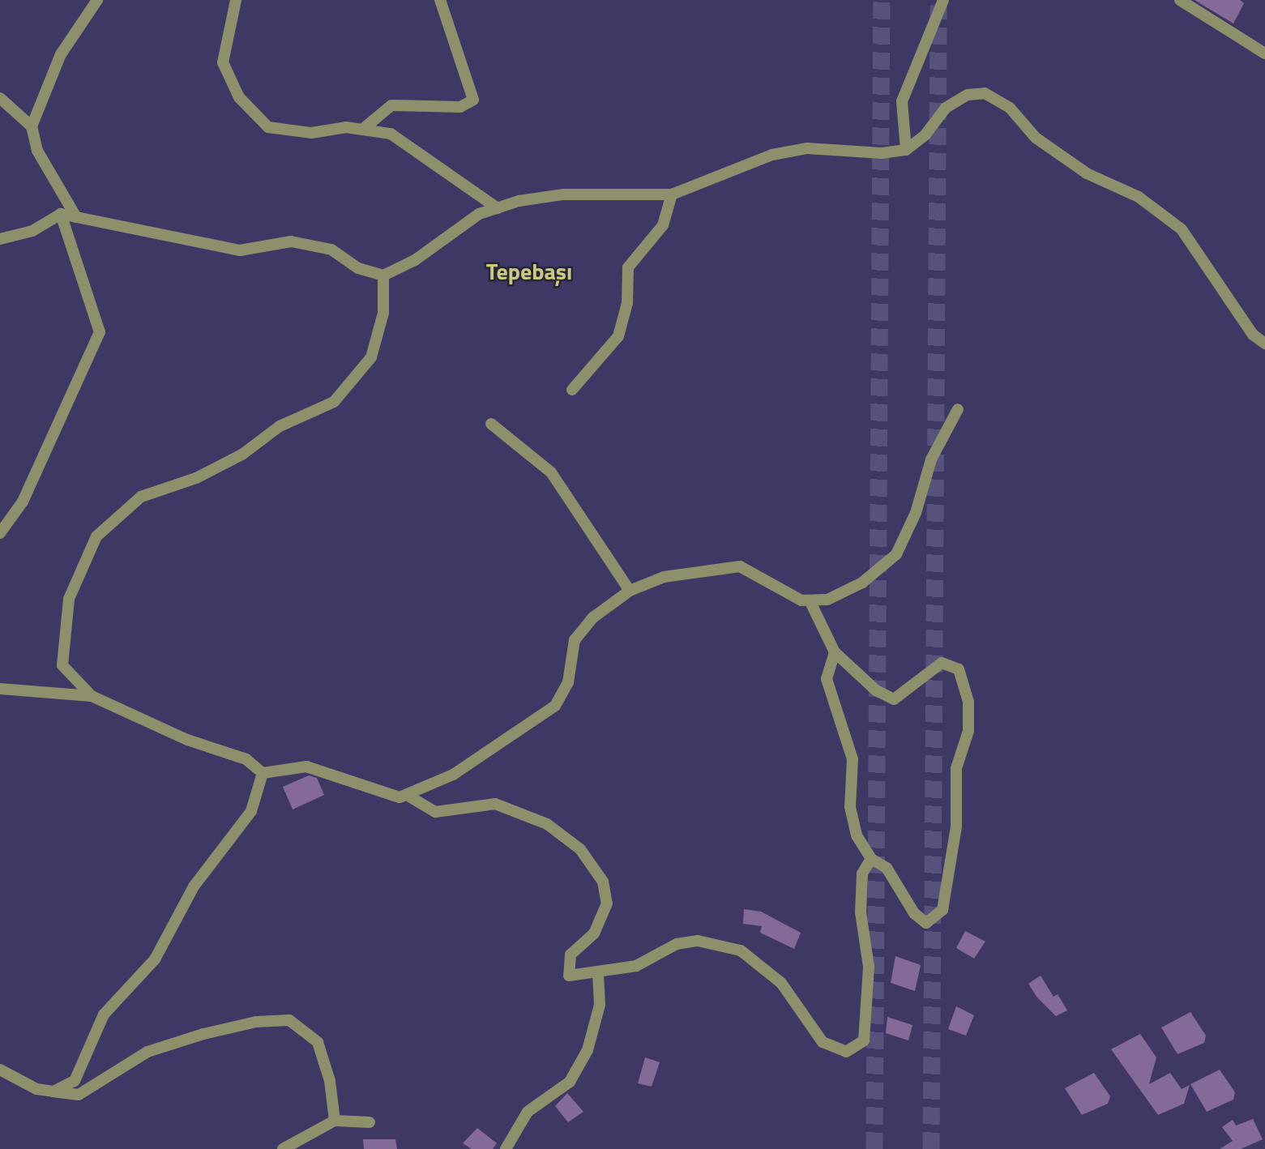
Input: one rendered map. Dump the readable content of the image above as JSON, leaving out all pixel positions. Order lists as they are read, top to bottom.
{
  "districts": ["Tepebaşı"]
}
